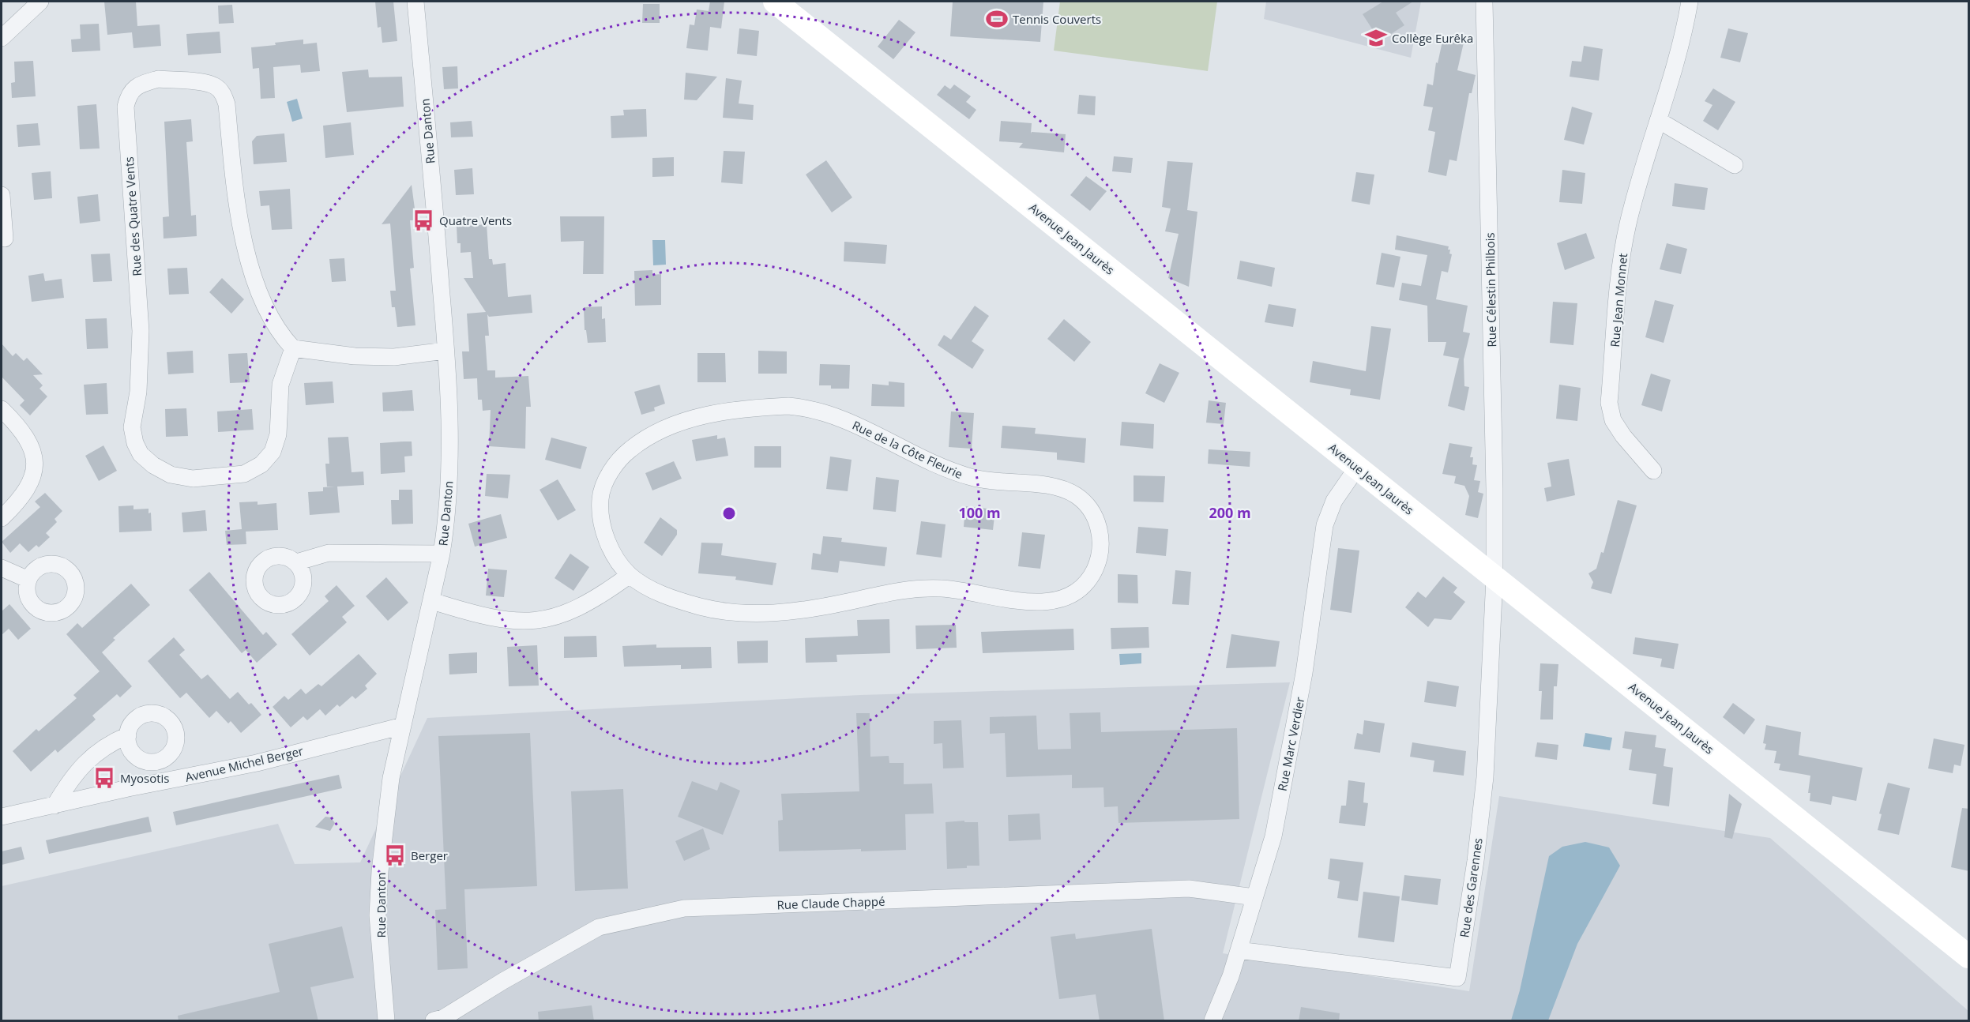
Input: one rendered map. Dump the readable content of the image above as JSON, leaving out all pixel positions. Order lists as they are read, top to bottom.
{
  "streets": {
    "main road": ["Avenue Jean Jaurès"],
    "street": [
      "Rue Danton",
      "Rue des Quatre Vents",
      "Rue Célestin Philbois",
      "Rue Jean Monnet",
      "Rue de la Côte Fleurie",
      "Rue Marc Verdier",
      "Avenue Michel Berger",
      "Rue des Garennes",
      "Rue Claude Chappé"
    ]
  },
  "crossings": [
    ["Rue Danton", "Avenue Michel Berger"],
    ["Avenue Jean Jaurès", "Rue Célestin Philbois"],
    ["Avenue Jean Jaurès", "Rue Marc Verdier"],
    ["Avenue Jean Jaurès", "Rue des Garennes"],
    ["Rue Célestin Philbois", "Rue des Garennes"],
    ["Rue Marc Verdier", "Rue des Garennes"],
    ["Rue Marc Verdier", "Rue Claude Chappé"]
  ],
  "places": {
    "sports": ["Tennis Couverts"],
    "school or university": ["Collège Eurêka"],
    "bus stop": ["Quatre Vents", "Myosotis", "Berger"]
  },
  "rings": ["100 m", "200 m"]
}
